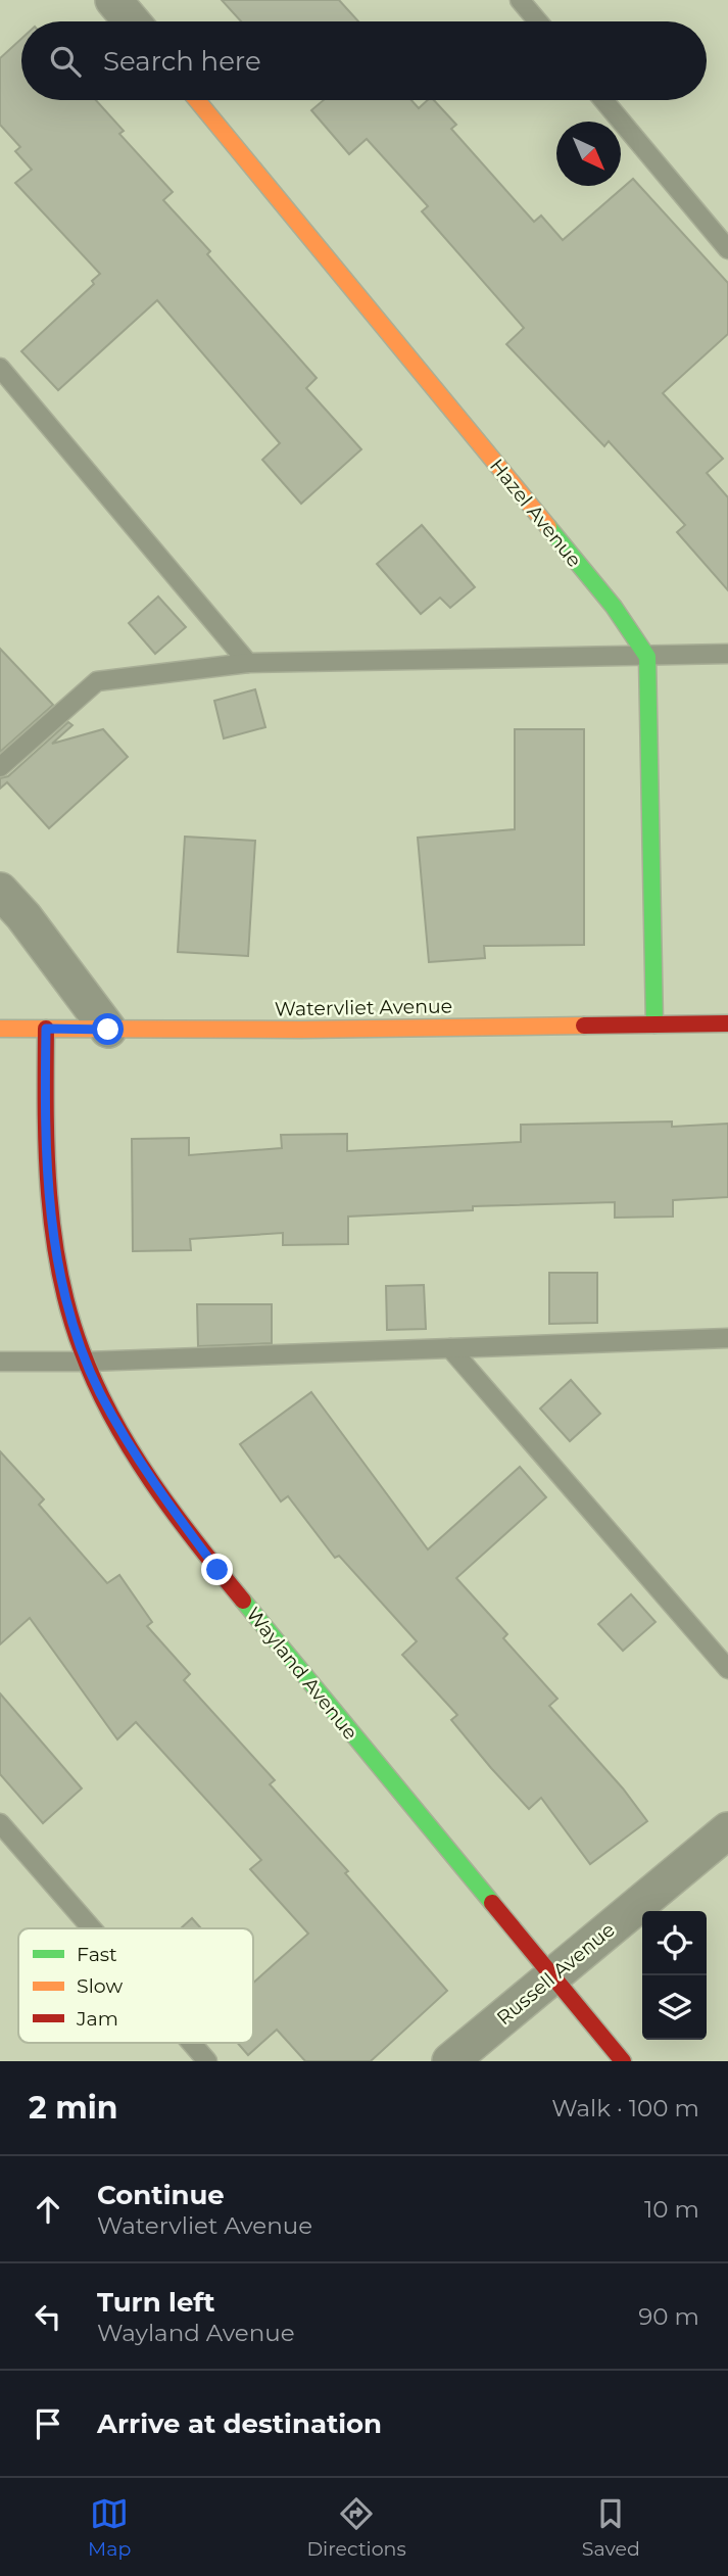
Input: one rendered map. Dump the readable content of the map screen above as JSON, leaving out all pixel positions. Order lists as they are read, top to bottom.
{
  "streets": {
    "street": [
      "Hazel Avenue",
      "Watervliet Avenue",
      "Wayland Avenue",
      "Russell Avenue"
    ]
  },
  "crossings": [
    ["Watervliet Avenue", "Wayland Avenue"],
    ["Wayland Avenue", "Russell Avenue"]
  ],
  "legend": ["Fast", "Slow", "Jam"],
  "north": "bottom right",
  "page": {
    "search": "Search here",
    "heading": ["2 min", "Walk · 100 m"],
    "list": [
      ["Continue", "Watervliet Avenue", "10 m"],
      ["Turn left", "Wayland Avenue", "90 m"],
      "Arrive at destination"
    ],
    "nav": ["Map", "Directions", "Saved"]
  }
}
